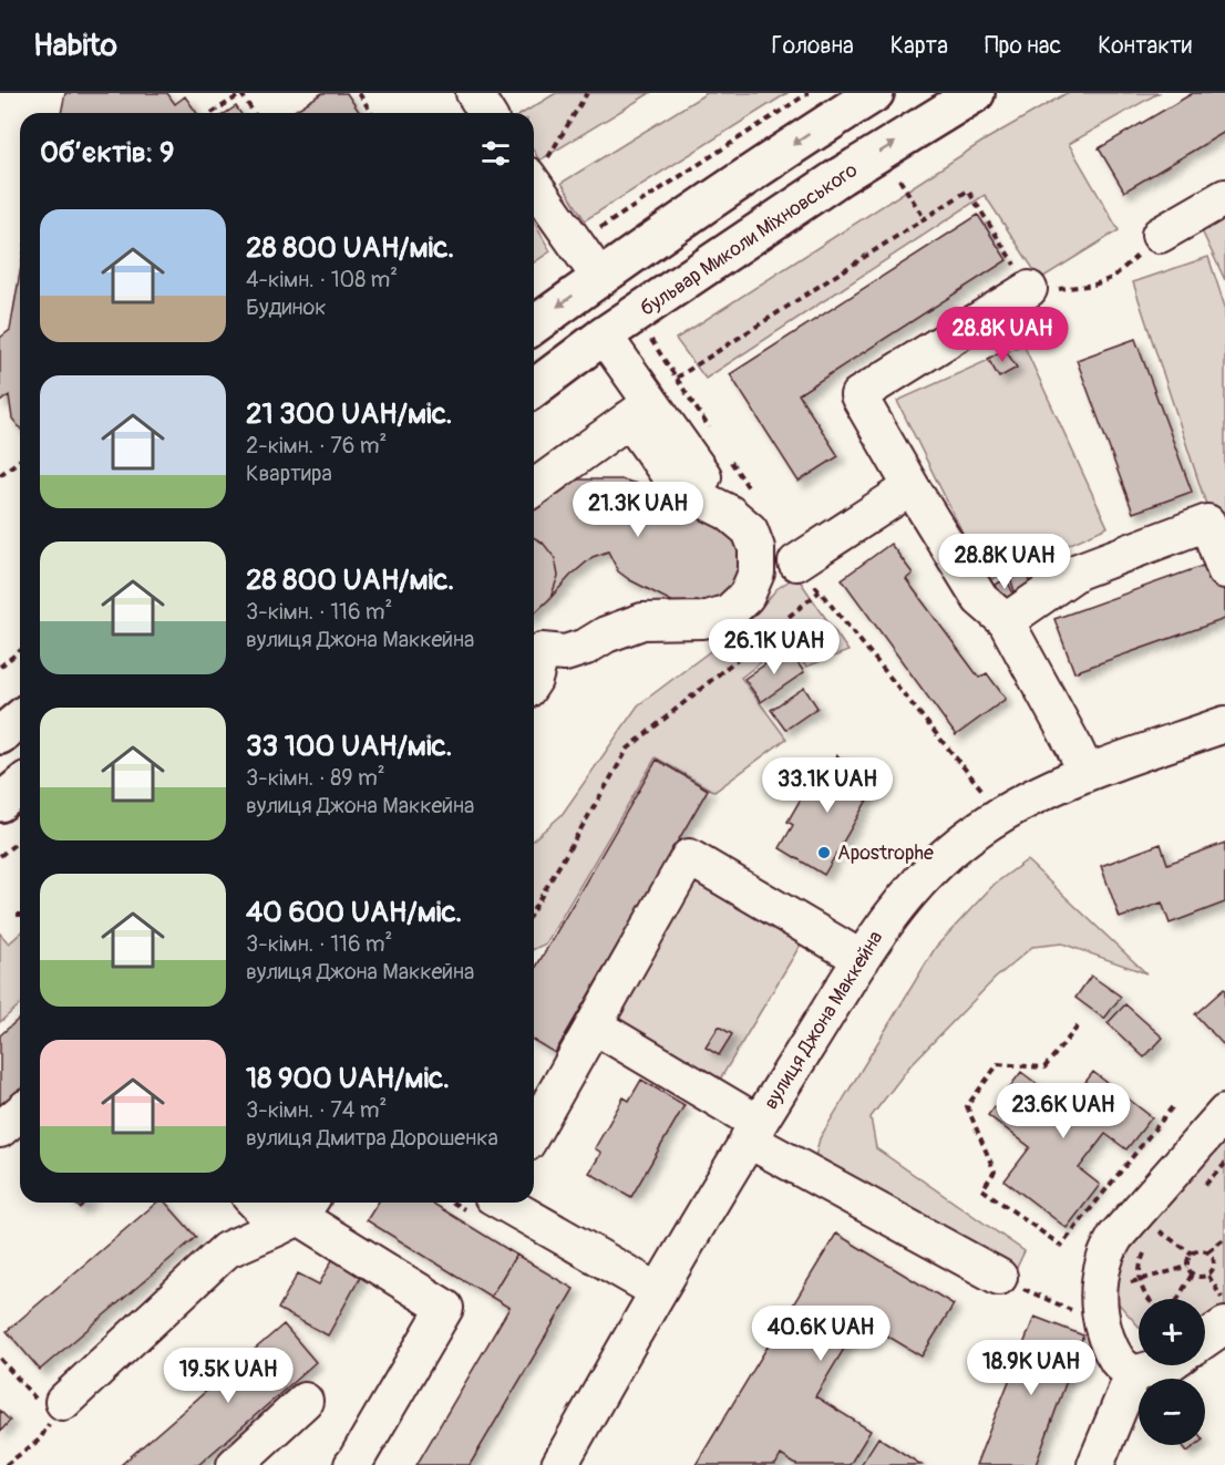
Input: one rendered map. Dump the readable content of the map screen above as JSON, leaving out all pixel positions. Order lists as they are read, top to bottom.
{
  "streets": {
    "highway": ["бульвар Миколи Міхновського"],
    "street": ["вулиця Джона Маккейна"]
  },
  "places": ["Apostrophe"],
  "page": {
    "header": "Habito",
    "nav": [
      "Головна",
      "Карта",
      "Про нас",
      "Контакти"
    ],
    "heading": "Об’єктів: 9",
    "list": [
      {
        "name": "28 800 UAH/міс.",
        "note": "4-кімн. · 108 m² · Будинок"
      },
      {
        "name": "21 300 UAH/міс.",
        "note": "2-кімн. · 76 m² · Квартира"
      },
      {
        "name": "28 800 UAH/міс.",
        "note": "3-кімн. · 116 m² · вулиця Джона Маккейна"
      },
      {
        "name": "33 100 UAH/міс.",
        "note": "3-кімн. · 89 m² · вулиця Джона Маккейна"
      },
      {
        "name": "40 600 UAH/міс.",
        "note": "3-кімн. · 116 m² · вулиця Джона Маккейна"
      },
      {
        "name": "18 900 UAH/міс.",
        "note": "3-кімн. · 74 m² · вулиця Дмитра Дорошенка"
      }
    ],
    "price": [
      "28.8K UAH",
      "21.3K UAH",
      "28.8K UAH",
      "26.1K UAH",
      "33.1K UAH",
      "23.6K UAH",
      "40.6K UAH",
      "18.9K UAH",
      "19.5K UAH"
    ],
    "map_buttons": ["+", "−"]
  }
}
